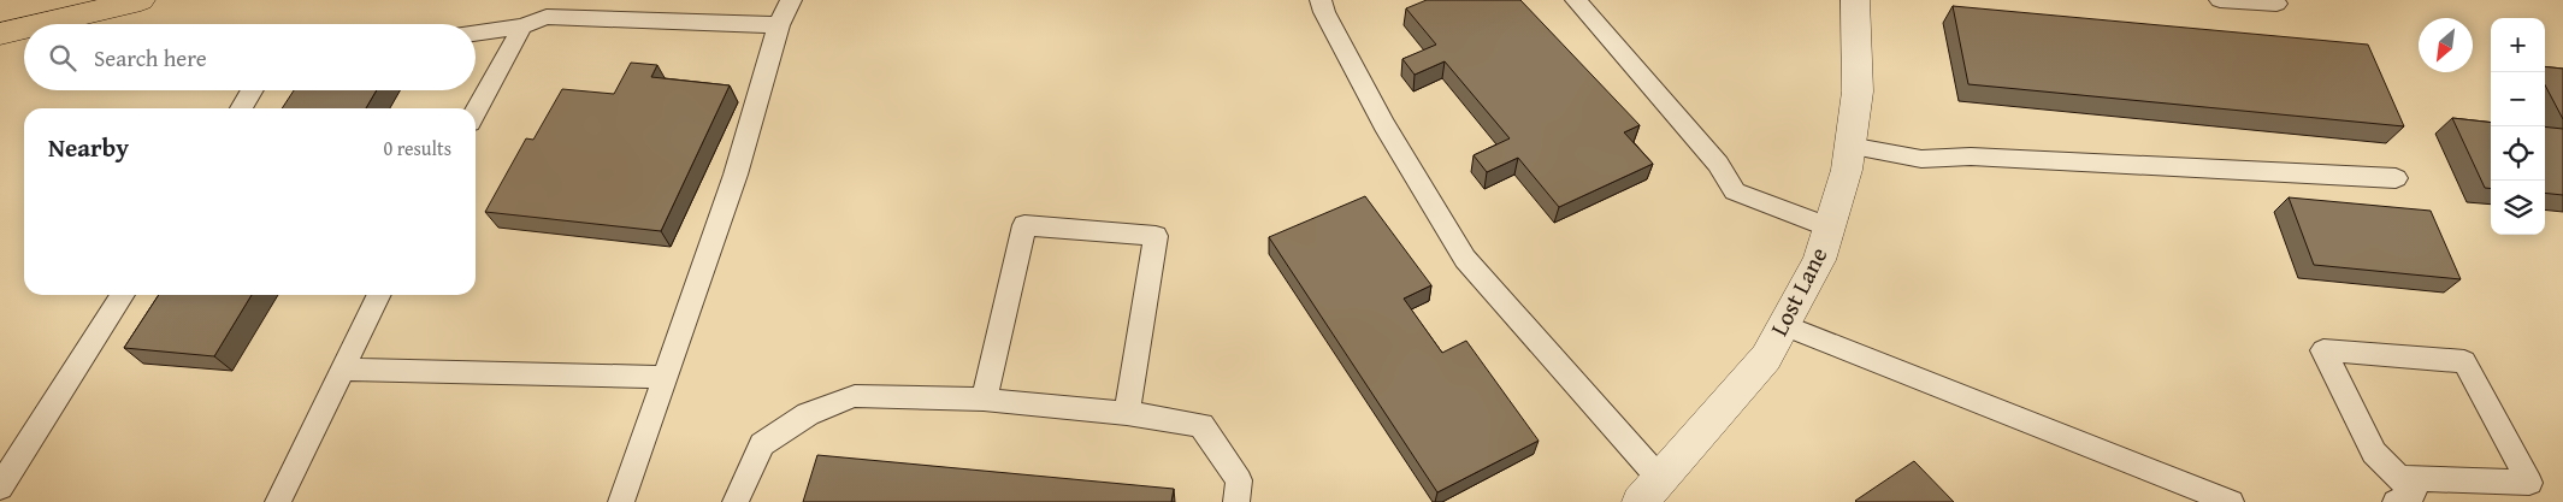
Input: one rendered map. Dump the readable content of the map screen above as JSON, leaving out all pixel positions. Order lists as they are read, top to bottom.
{
  "streets": {
    "street": ["Lost Lane"]
  },
  "north": "bottom left",
  "page": {
    "map_buttons": ["+", "−"],
    "search": "Search here",
    "heading": ["Nearby", "0 results"]
  }
}
